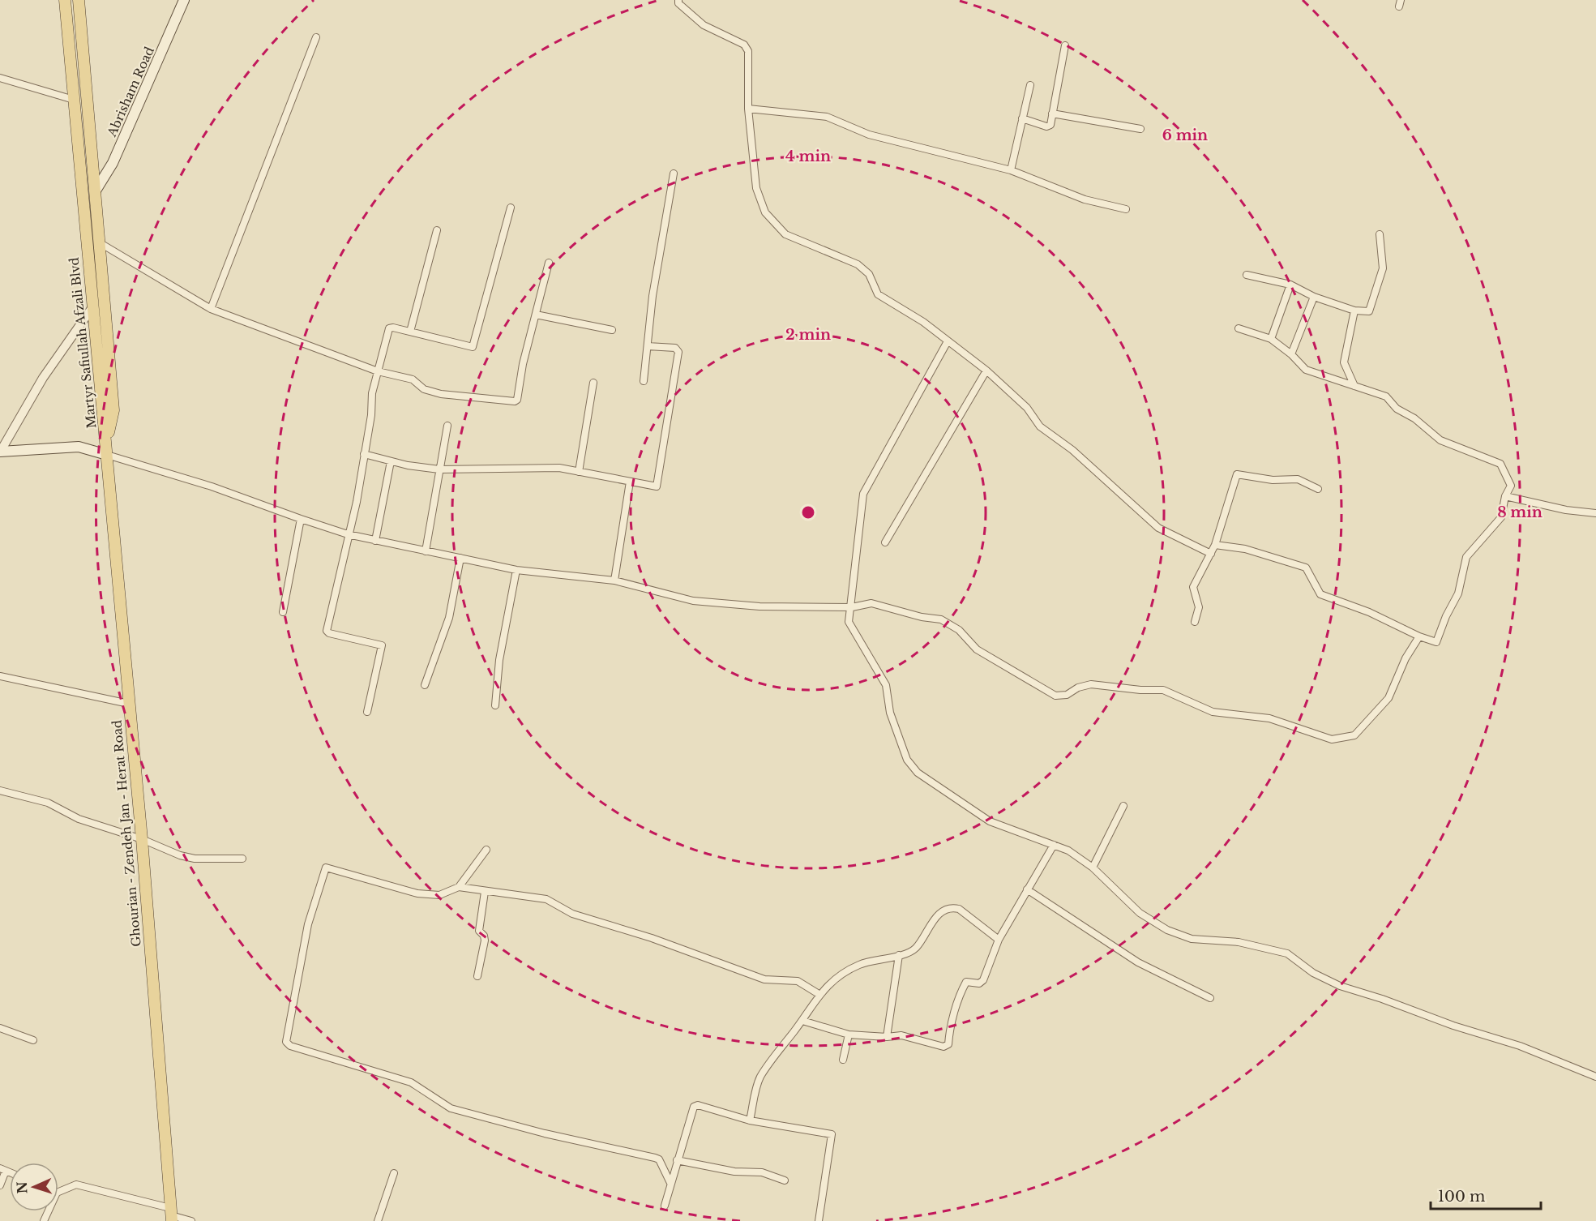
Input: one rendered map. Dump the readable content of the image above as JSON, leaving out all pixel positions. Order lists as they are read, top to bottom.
{
  "streets": {
    "main road": ["Abrisham Road", "Martyr Safiullah Afzali Blvd", "Ghourian - Zendeh Jan - Herat Road"]
  },
  "crossings": [
    ["Abrisham Road", "Martyr Safiullah Afzali Blvd"],
    ["Martyr Safiullah Afzali Blvd", "Ghourian - Zendeh Jan - Herat Road"]
  ],
  "scale_bar": "100 m",
  "north": "left",
  "rings": [
    "6 min",
    "4 min",
    "2 min",
    "8 min"
  ]
}
